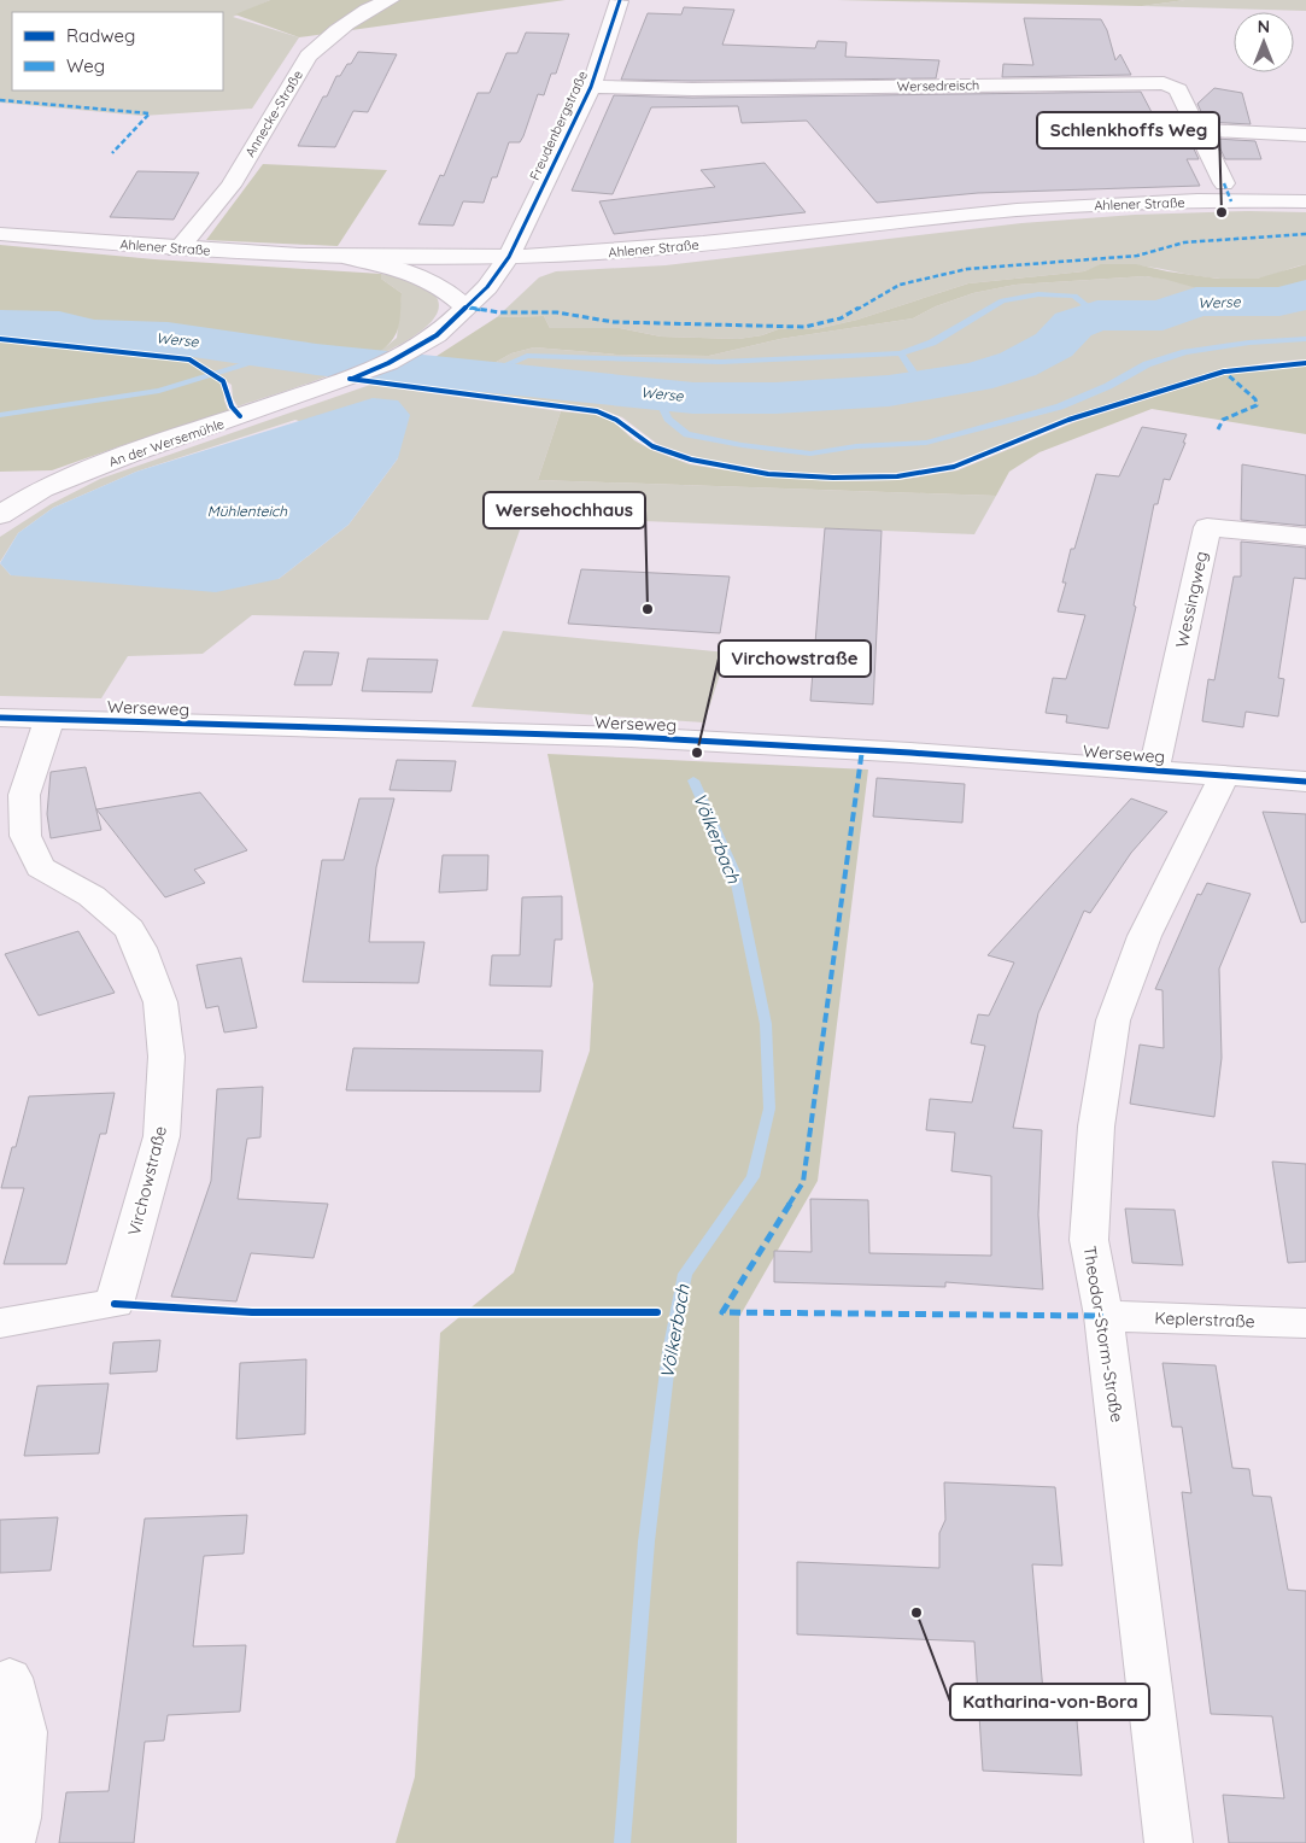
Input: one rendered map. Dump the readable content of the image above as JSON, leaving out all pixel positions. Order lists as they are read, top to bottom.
{
  "streets": {
    "street": [
      "Wersedreisch",
      "Annecke-Straße",
      "Freudenbergstraße",
      "Ahlener Straße",
      "An der Wersemühle",
      "Wessingweg",
      "Werseweg",
      "Virchowstraße",
      "Keplerstraße",
      "Theodor-Storm-Straße"
    ]
  },
  "crossings": [
    ["Wersedreisch", "Freudenbergstraße"],
    ["Annecke-Straße", "Ahlener Straße"],
    ["Freudenbergstraße", "Ahlener Straße"],
    ["Freudenbergstraße", "An der Wersemühle"],
    ["Ahlener Straße", "An der Wersemühle"],
    ["Wessingweg", "Werseweg"],
    ["Werseweg", "Virchowstraße"],
    ["Werseweg", "Theodor-Storm-Straße"],
    ["Keplerstraße", "Theodor-Storm-Straße"]
  ],
  "water": ["Werse", "Mühlenteich", "Völkerbach"],
  "places": [
    "Schlenkhoffs Weg",
    "Wersehochhaus",
    "Virchowstraße",
    "Katharina-von-Bora"
  ],
  "legend": ["Radweg", "Weg"],
  "north": "top"
}
